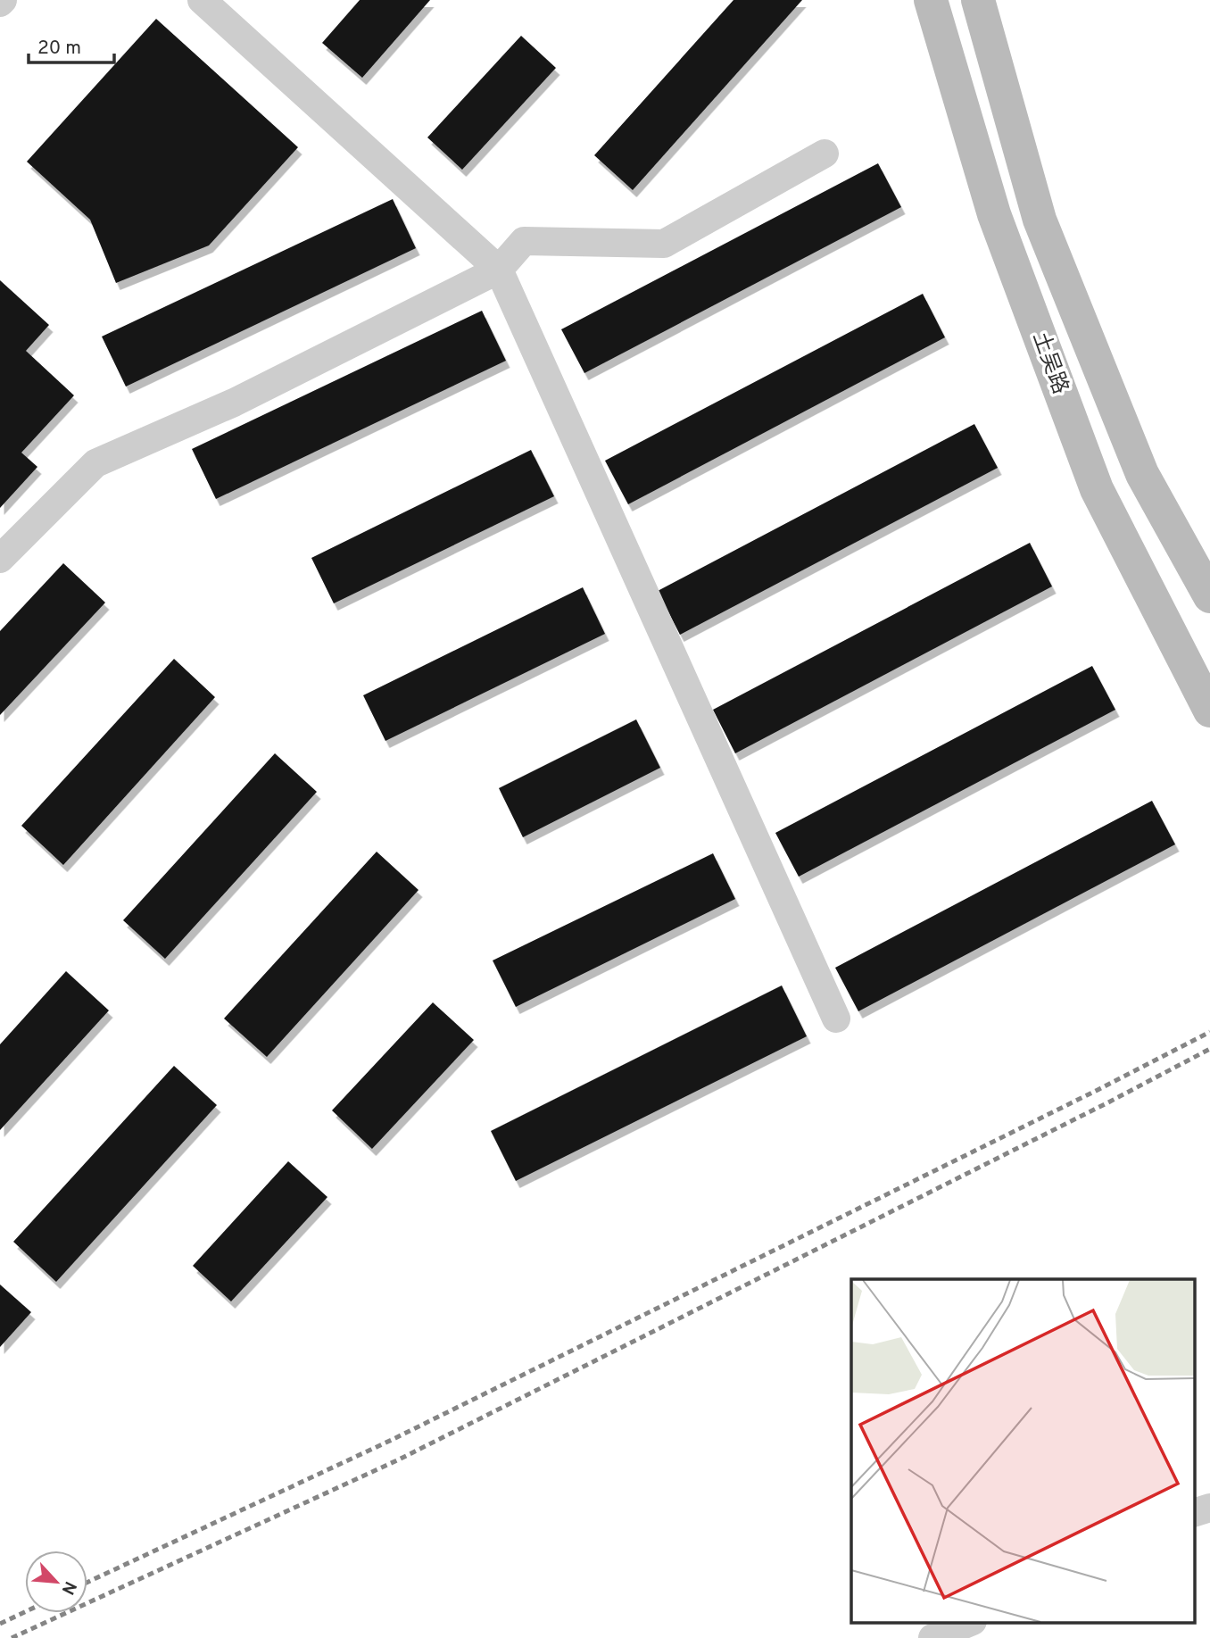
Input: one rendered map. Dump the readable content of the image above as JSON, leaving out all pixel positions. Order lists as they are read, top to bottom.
{
  "streets": {
    "main road": ["土吴路"]
  },
  "scale_bar": "20 m",
  "north": "bottom right"
}
